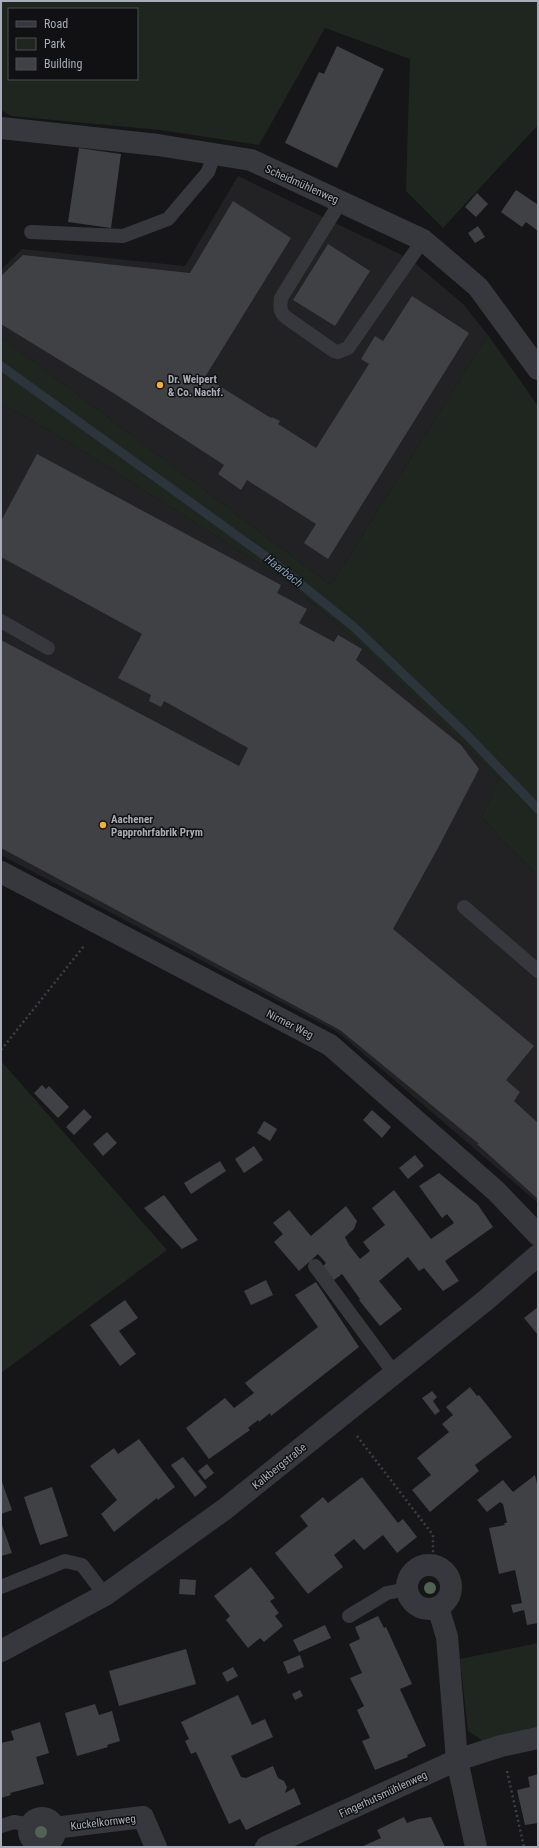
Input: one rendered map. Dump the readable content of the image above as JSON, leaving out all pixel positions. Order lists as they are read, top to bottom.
{
  "streets": {
    "street": [
      "Scheidmühlenweg",
      "Nirmer Weg",
      "Kalkbergstraße",
      "Fingerhutsmühlenweg",
      "Kuckelkornweg"
    ]
  },
  "water": ["Haarbach"],
  "places": ["Dr. Weipert & Co. Nachf.", "Aachener Papprohrfabrik Prym"],
  "legend": ["Road", "Park", "Building"]
}
